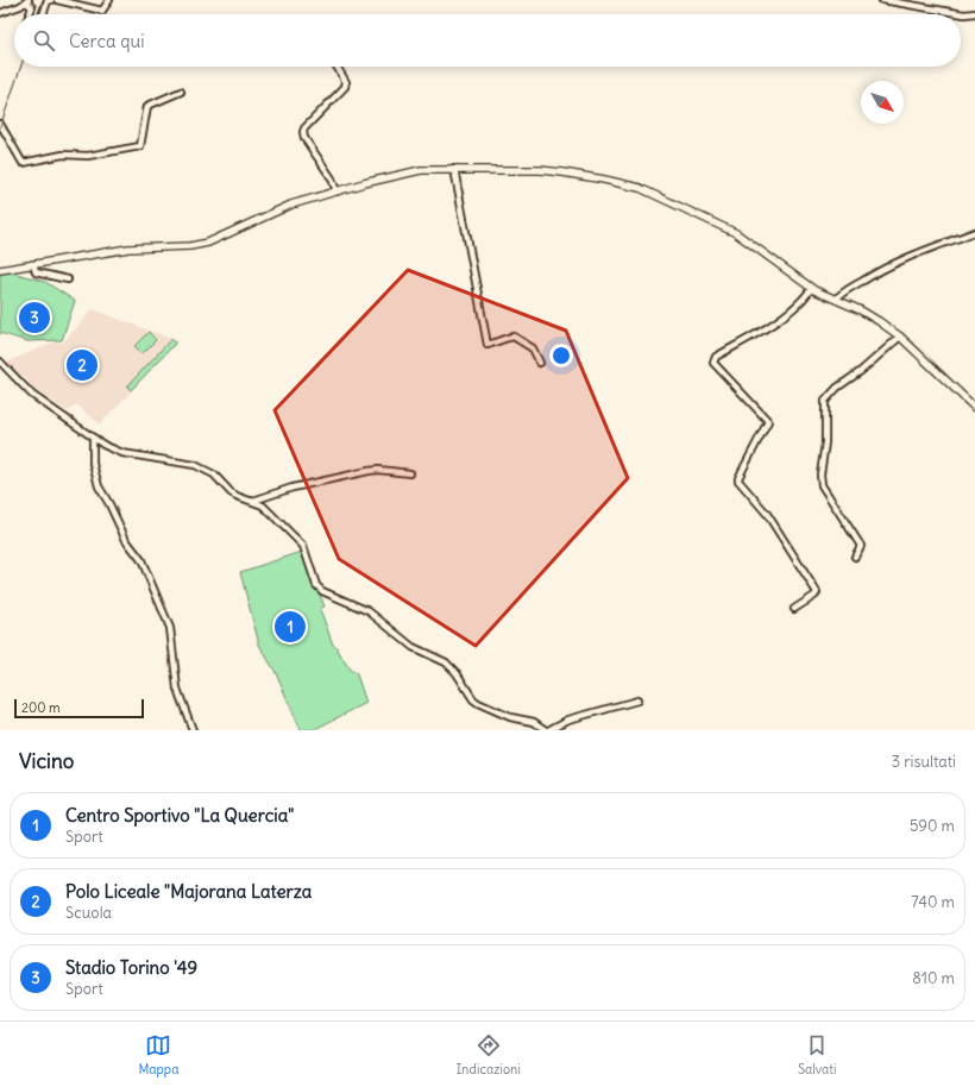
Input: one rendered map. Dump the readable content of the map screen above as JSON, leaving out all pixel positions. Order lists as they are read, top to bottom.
{
  "scale_bar": "200 m",
  "north": "bottom right",
  "page": {
    "search": "Cerca qui",
    "pins": ["3", "2", "1"],
    "scale": "200 m",
    "heading": ["Vicino", "3 risultati"],
    "list": [
      {
        "mark": "1",
        "name": "Centro Sportivo \"La Quercia\"",
        "note": "Sport",
        "value": "590 m"
      },
      {
        "mark": "2",
        "name": "Polo Liceale \"Majorana Laterza",
        "note": "Scuola",
        "value": "740 m"
      },
      {
        "mark": "3",
        "name": "Stadio Torino '49",
        "note": "Sport",
        "value": "810 m"
      }
    ],
    "nav": ["Mappa", "Indicazioni", "Salvati"]
  }
}
